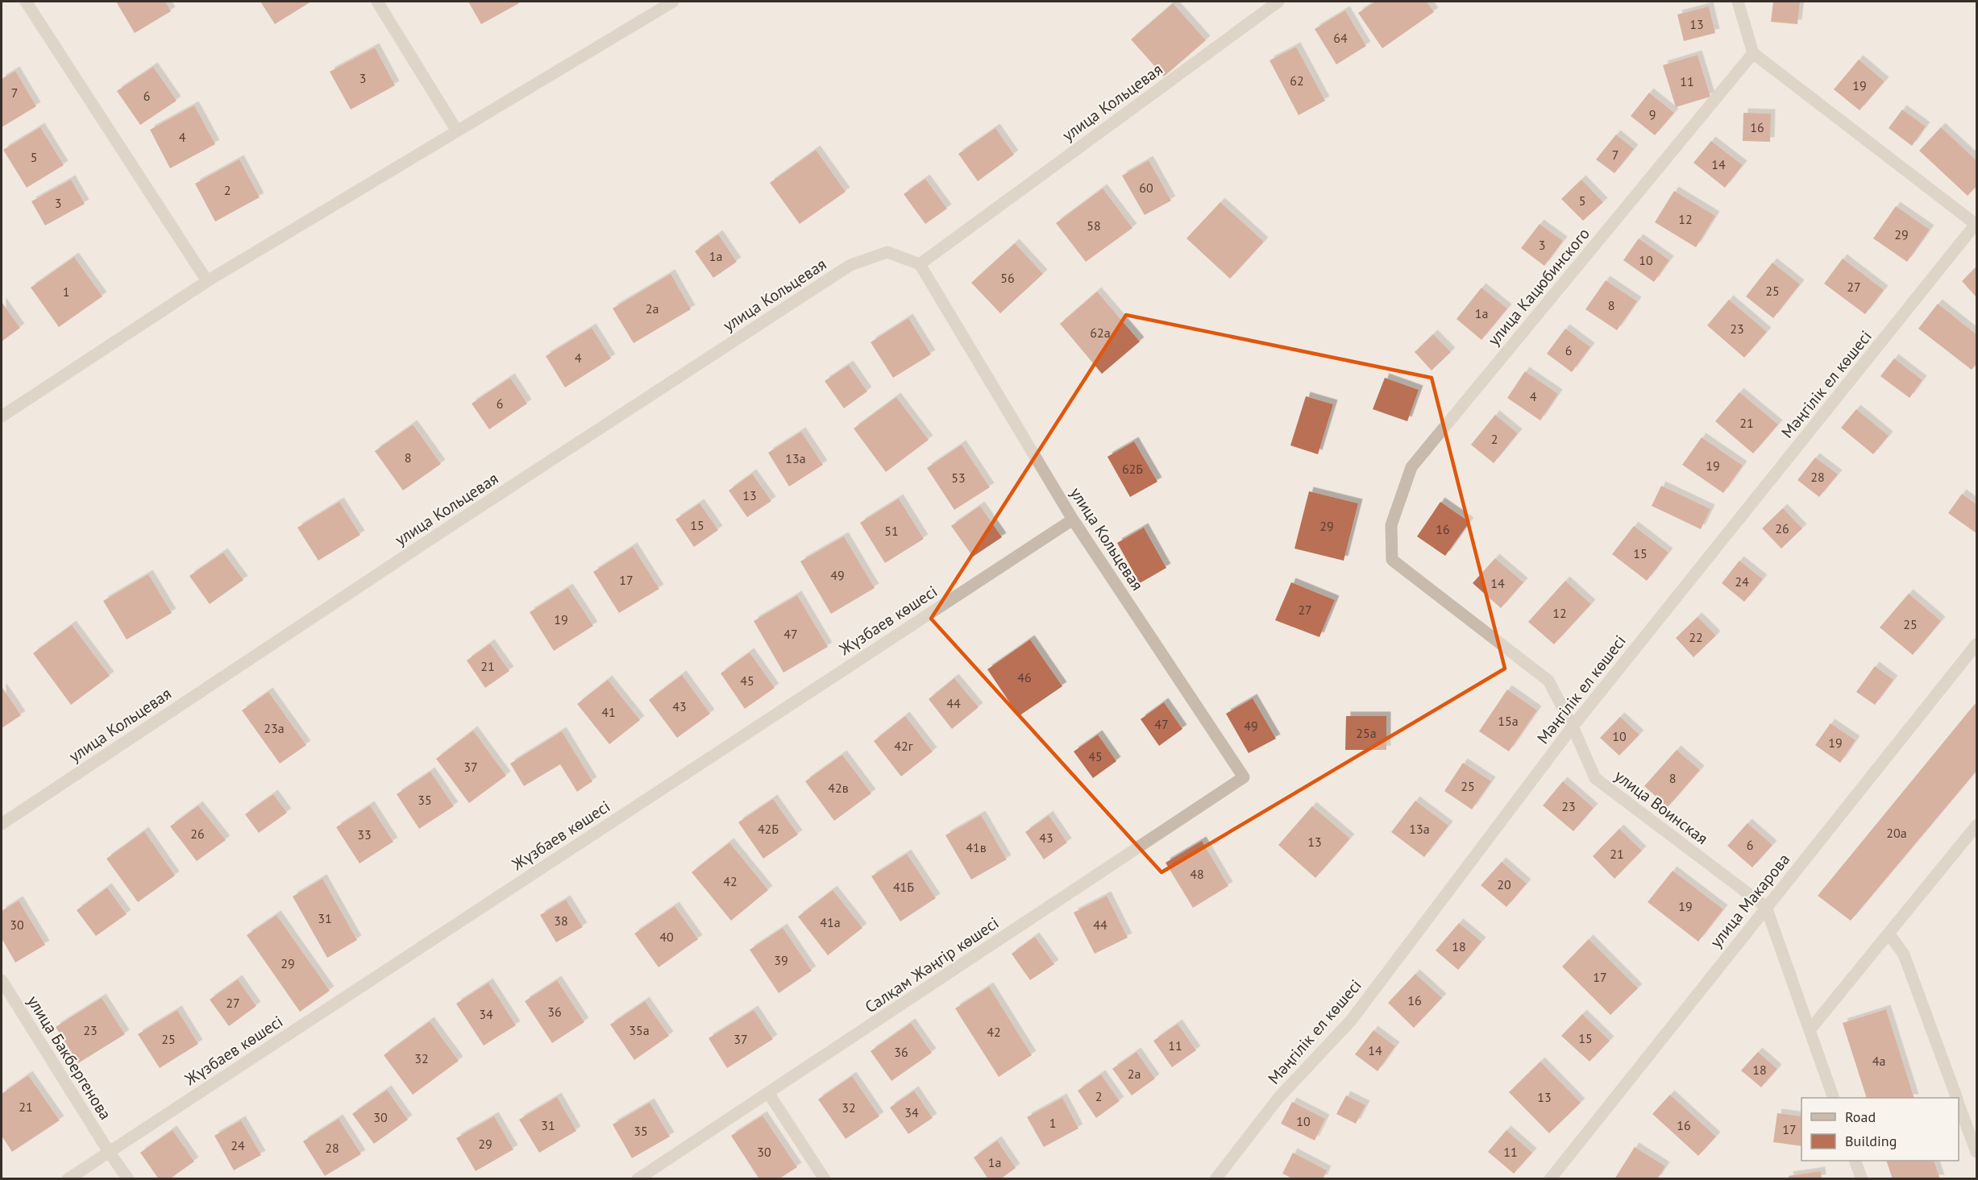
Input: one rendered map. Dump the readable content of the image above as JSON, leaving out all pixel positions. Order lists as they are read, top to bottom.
{
  "streets": {
    "street": [
      "улица Кольцевая",
      "улица Кацюбинского",
      "Мәңгілік ел көшесі",
      "Жүзбаев көшесі",
      "улица Воинская",
      "улица Макарова",
      "Салқам Жәңгір көшесі",
      "улица Бакбергенова"
    ]
  },
  "crossings": [
    ["улица Кольцевая", "Жүзбаев көшесі"],
    ["улица Кольцевая", "Салқам Жәңгір көшесі"],
    ["улица Кацюбинского", "улица Воинская"],
    ["Мәңгілік ел көшесі", "улица Воинская"],
    ["Жүзбаев көшесі", "улица Бакбергенова"],
    ["улица Воинская", "улица Макарова"]
  ],
  "house_numbers": [
    "13",
    "64",
    "3",
    "62",
    "11",
    "19",
    "7",
    "6",
    "9",
    "16",
    "4",
    "7",
    "5",
    "14",
    "60",
    "2",
    "5",
    "3",
    "12",
    "58",
    "29",
    "3",
    "1а",
    "10",
    "56",
    "27",
    "25",
    "1",
    "8",
    "2а",
    "1а",
    "23",
    "62а",
    "6",
    "4",
    "4",
    "6",
    "21",
    "2",
    "8",
    "13а",
    "19",
    "62Б",
    "28",
    "53",
    "13",
    "15",
    "29",
    "26",
    "16",
    "51",
    "15",
    "49",
    "17",
    "24",
    "14",
    "27",
    "12",
    "19",
    "25",
    "47",
    "22",
    "21",
    "46",
    "45",
    "44",
    "43",
    "41",
    "15а",
    "47",
    "49",
    "23а",
    "25а",
    "10",
    "19",
    "42г",
    "45",
    "37",
    "8",
    "25",
    "42в",
    "35",
    "23",
    "42Б",
    "13а",
    "20а",
    "26",
    "33",
    "43",
    "13",
    "6",
    "41в",
    "21",
    "48",
    "42",
    "20",
    "41Б",
    "19",
    "31",
    "38",
    "41а",
    "30",
    "44",
    "40",
    "18",
    "39",
    "29",
    "17",
    "16",
    "27",
    "36",
    "34",
    "23",
    "35а",
    "42",
    "15",
    "25",
    "37",
    "11",
    "14",
    "36",
    "32",
    "4а",
    "18",
    "2а",
    "2",
    "13",
    "21",
    "32",
    "34",
    "30",
    "10",
    "1",
    "31",
    "16",
    "17",
    "35",
    "29",
    "24",
    "28",
    "30",
    "11",
    "1а"
  ],
  "legend": ["Road", "Building"]
}
